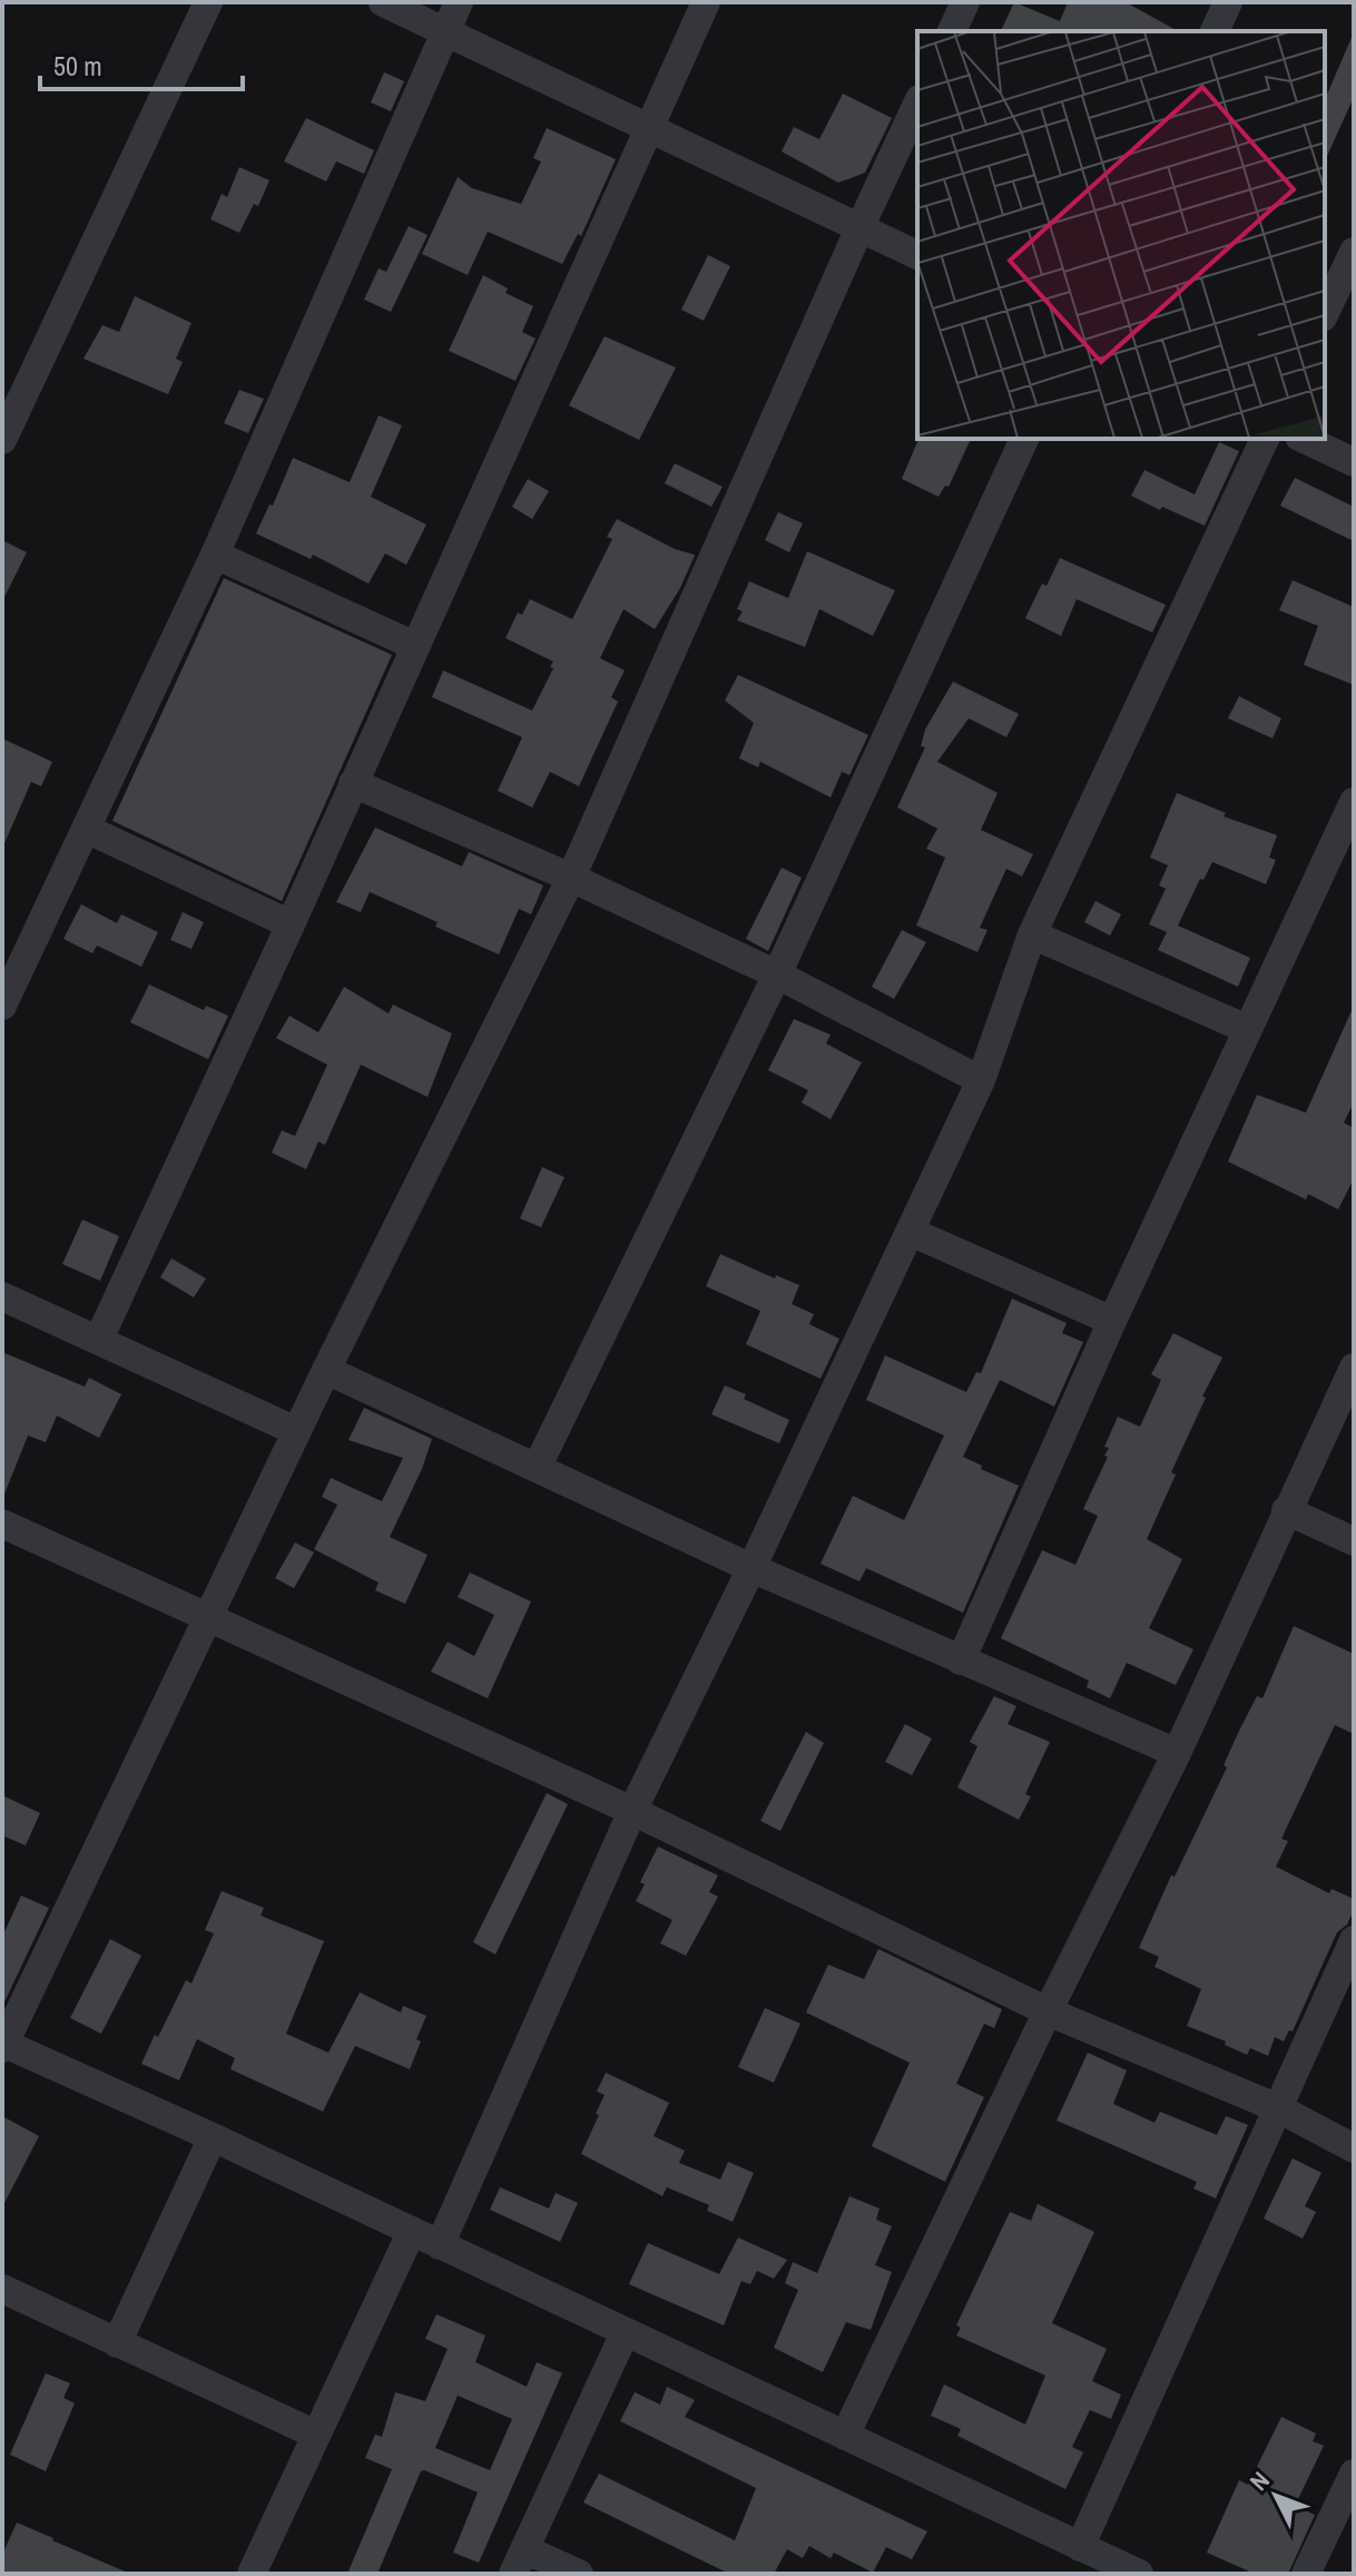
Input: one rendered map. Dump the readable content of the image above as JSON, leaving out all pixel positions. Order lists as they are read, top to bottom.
{
  "scale_bar": "50 m",
  "north": "top left"
}
